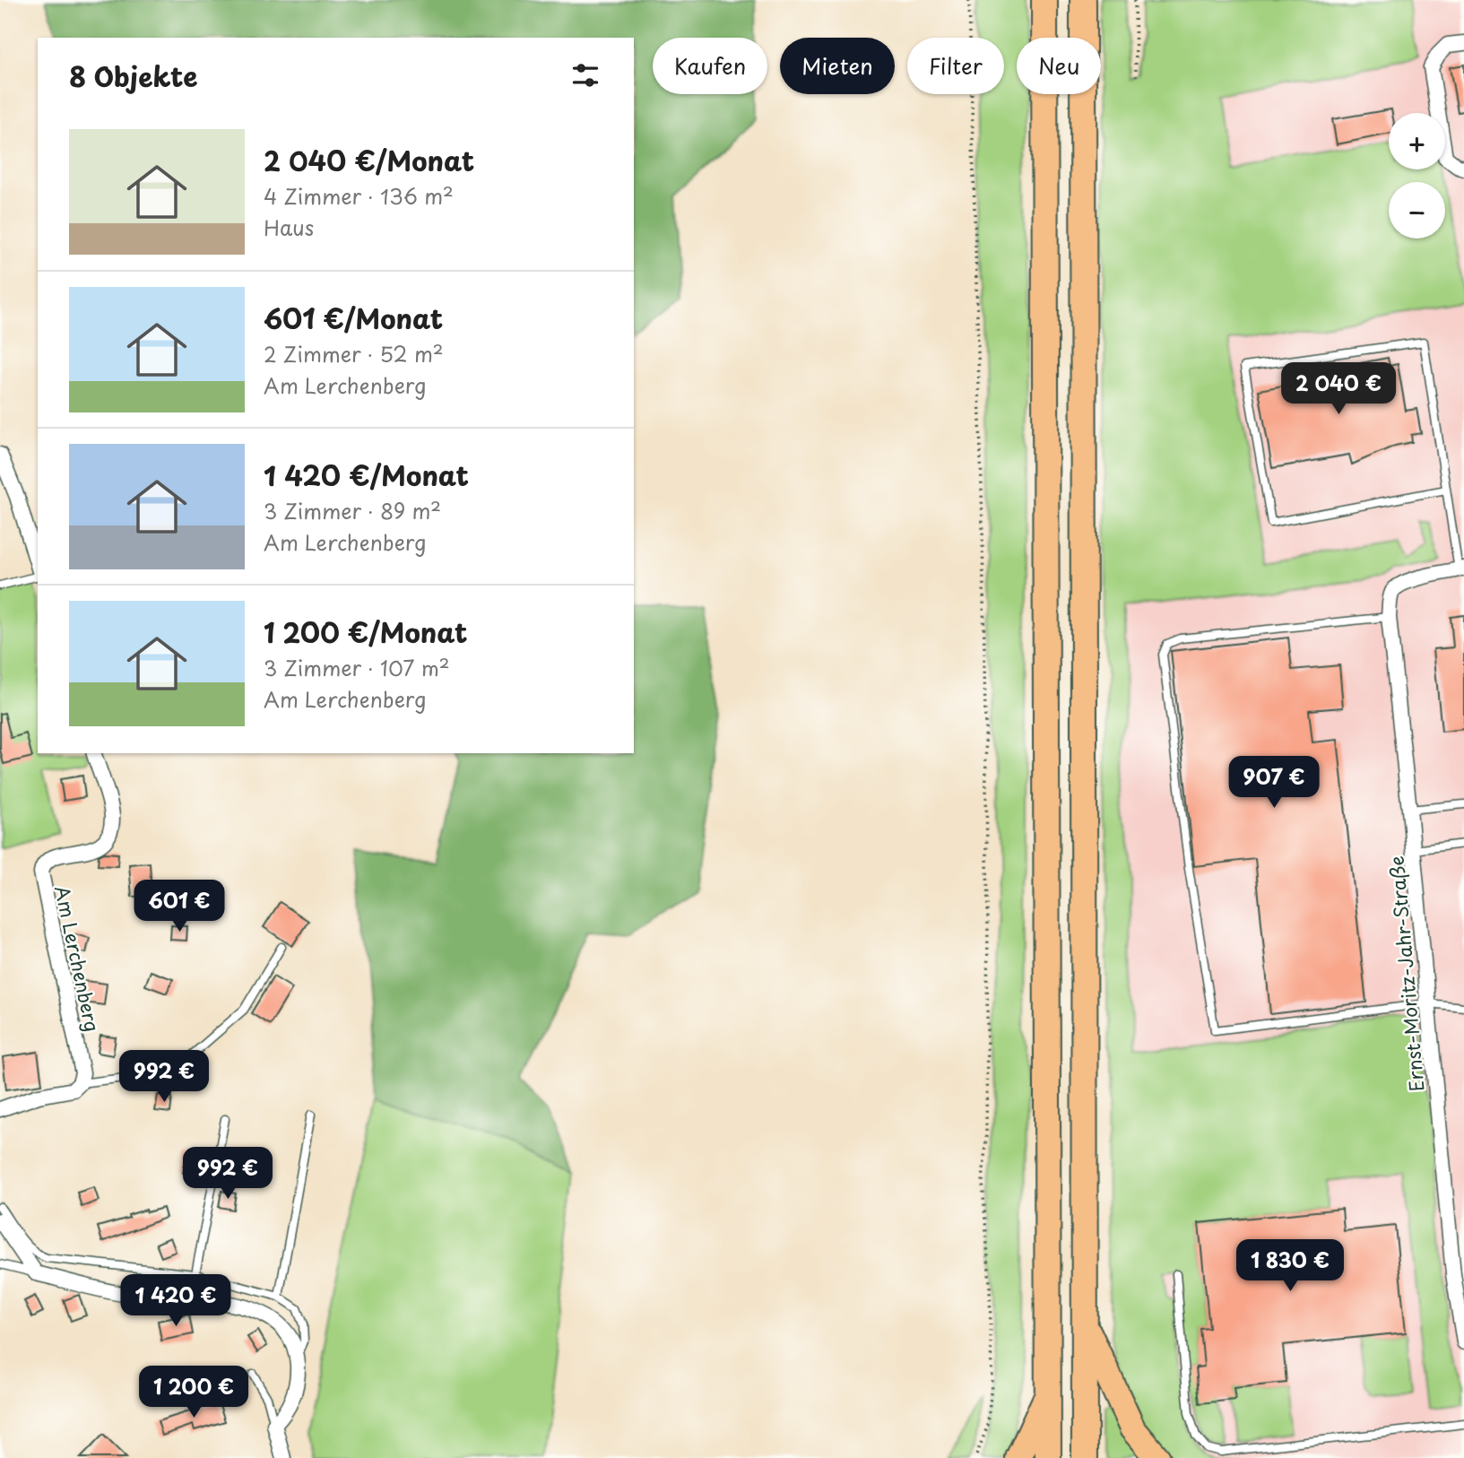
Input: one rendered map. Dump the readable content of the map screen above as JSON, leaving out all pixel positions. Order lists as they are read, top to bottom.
{
  "streets": {
    "street": ["Am Lerchenberg", "Ernst-Moritz-Jahr-Straße"]
  },
  "page": {
    "chip": [
      "Kaufen",
      "Mieten",
      "Filter",
      "Neu"
    ],
    "heading": "8 Objekte",
    "map_buttons": ["+", "−"],
    "list": [
      {
        "name": "2 040 €/Monat",
        "note": "4 Zimmer · 136 m² · Haus"
      },
      {
        "name": "601 €/Monat",
        "note": "2 Zimmer · 52 m² · Am Lerchenberg"
      },
      {
        "name": "1 420 €/Monat",
        "note": "3 Zimmer · 89 m² · Am Lerchenberg"
      },
      {
        "name": "1 200 €/Monat",
        "note": "3 Zimmer · 107 m² · Am Lerchenberg"
      }
    ],
    "price": [
      "2 040 €",
      "907 €",
      "601 €",
      "992 €",
      "992 €",
      "1 830 €",
      "1 420 €",
      "1 200 €"
    ]
  }
}
